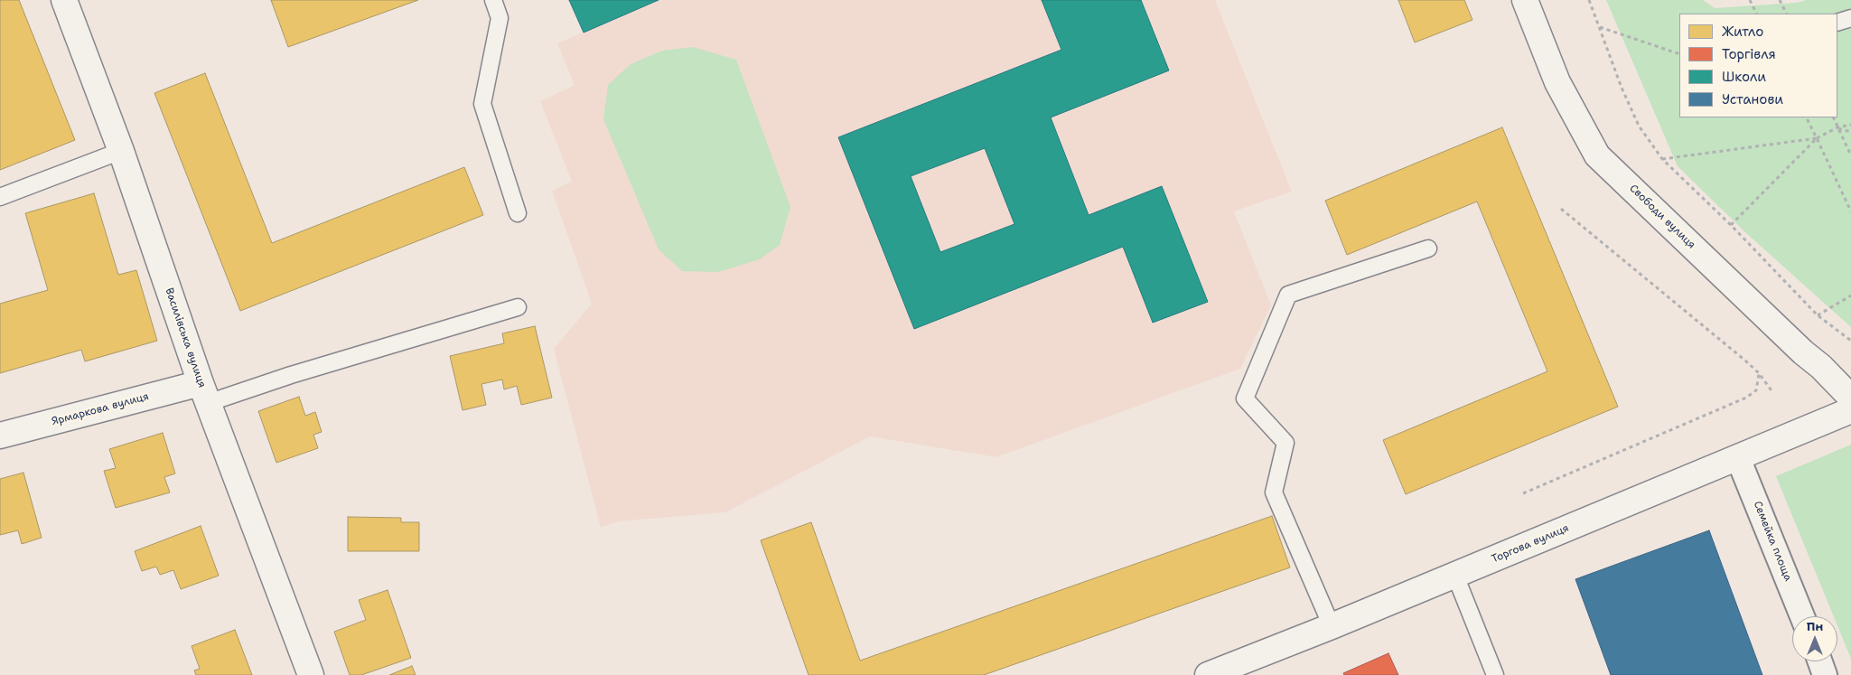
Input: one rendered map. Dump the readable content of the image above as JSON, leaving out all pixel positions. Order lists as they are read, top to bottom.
{
  "streets": {
    "street": [
      "Свободи вулиця",
      "Василівська вулиця",
      "Ярмаркова вулиця",
      "Семейка площа",
      "Торгова вулиця"
    ]
  },
  "crossings": [
    ["Василівська вулиця", "Ярмаркова вулиця"],
    ["Семейка площа", "Торгова вулиця"]
  ],
  "legend": [
    "Житло",
    "Торгівля",
    "Школи",
    "Установи"
  ],
  "north": "top"
}
